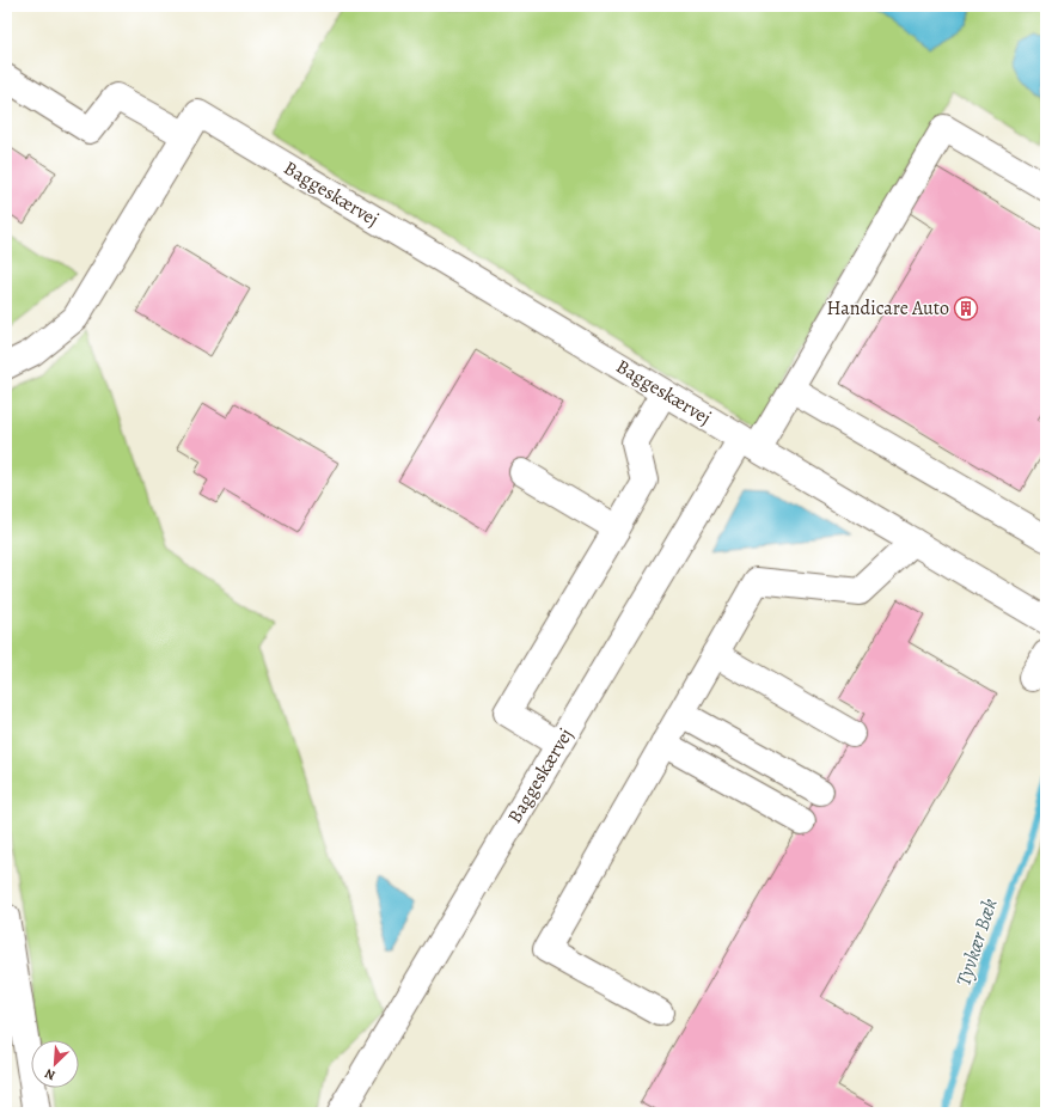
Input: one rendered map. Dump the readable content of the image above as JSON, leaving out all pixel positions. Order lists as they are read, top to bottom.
{
  "streets": {
    "street": ["Baggeskærvej"]
  },
  "water": ["Tyvkær Bæk"],
  "places": {
    "building": ["Handicare Auto"]
  },
  "north": "bottom left"
}
